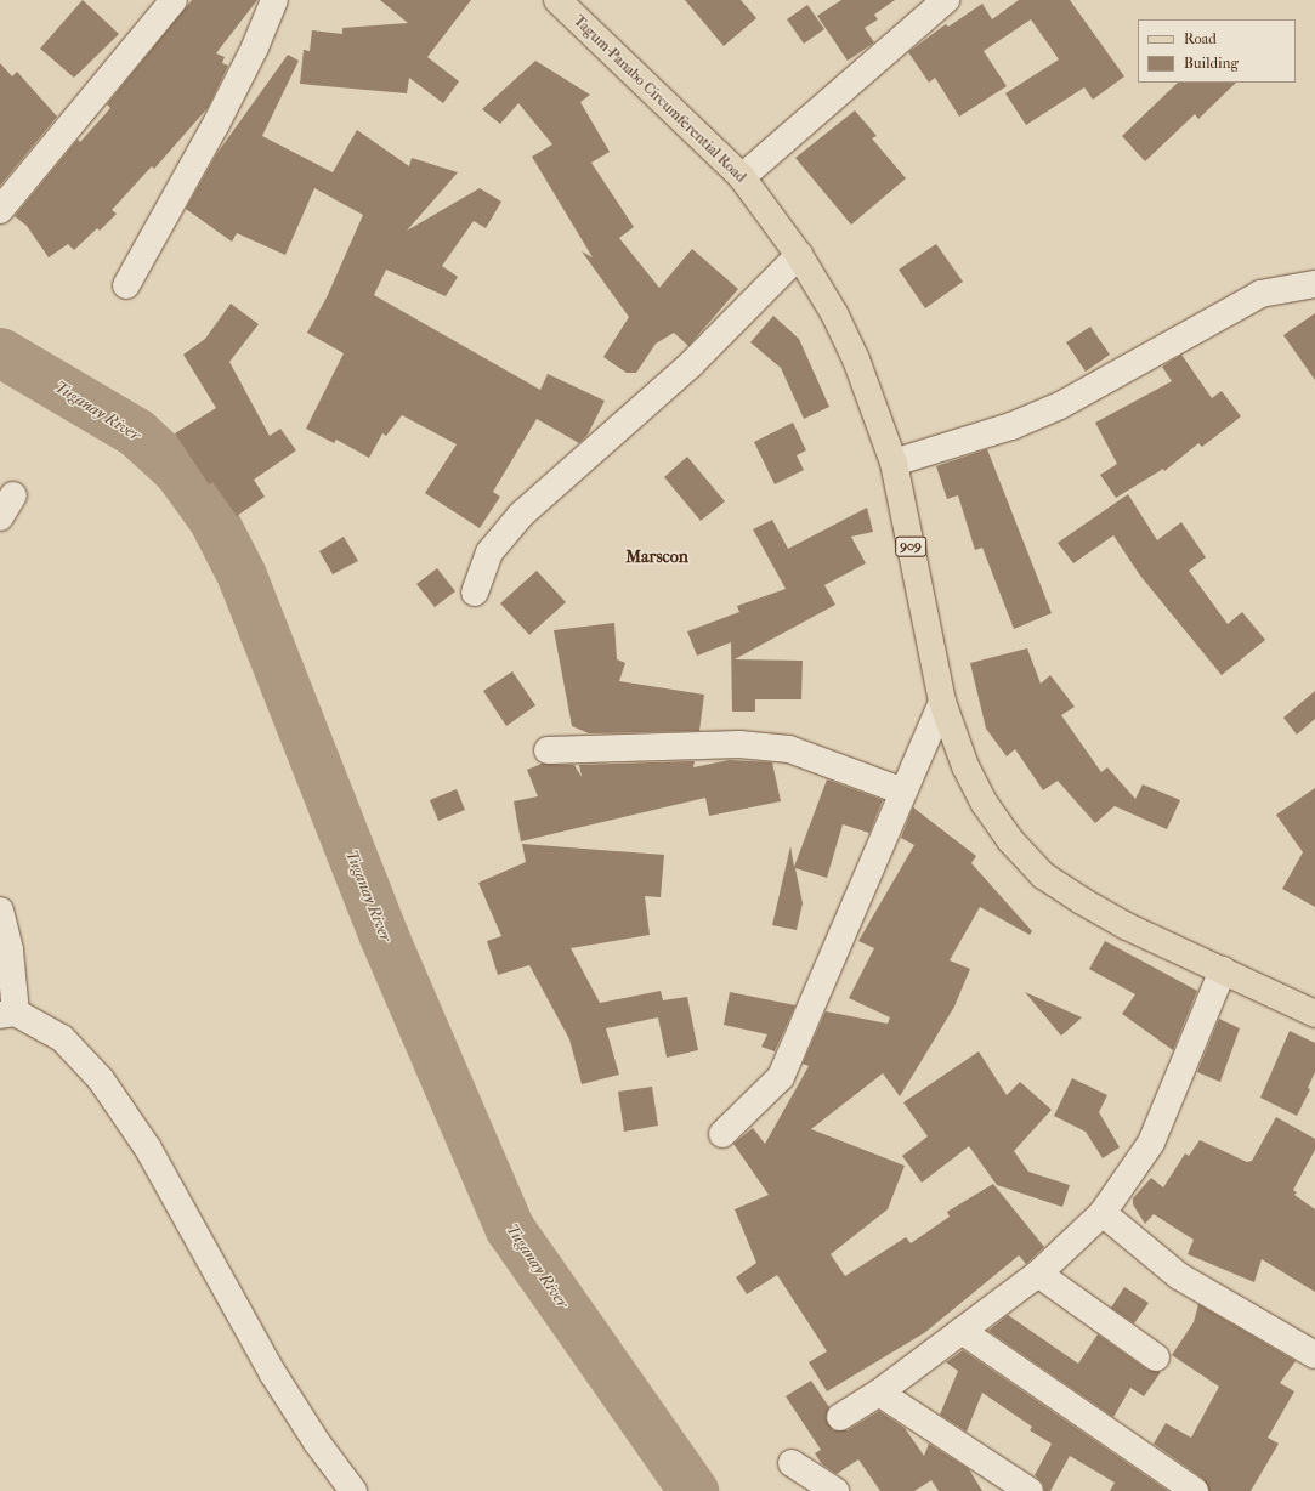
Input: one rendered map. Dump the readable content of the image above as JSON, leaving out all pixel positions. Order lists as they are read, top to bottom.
{
  "streets": {
    "main road": ["Tagum-Panabo Circumferential Road", "909"]
  },
  "districts": ["Marscon"],
  "water": ["Tuganay River"],
  "legend": ["Road", "Building"]
}
